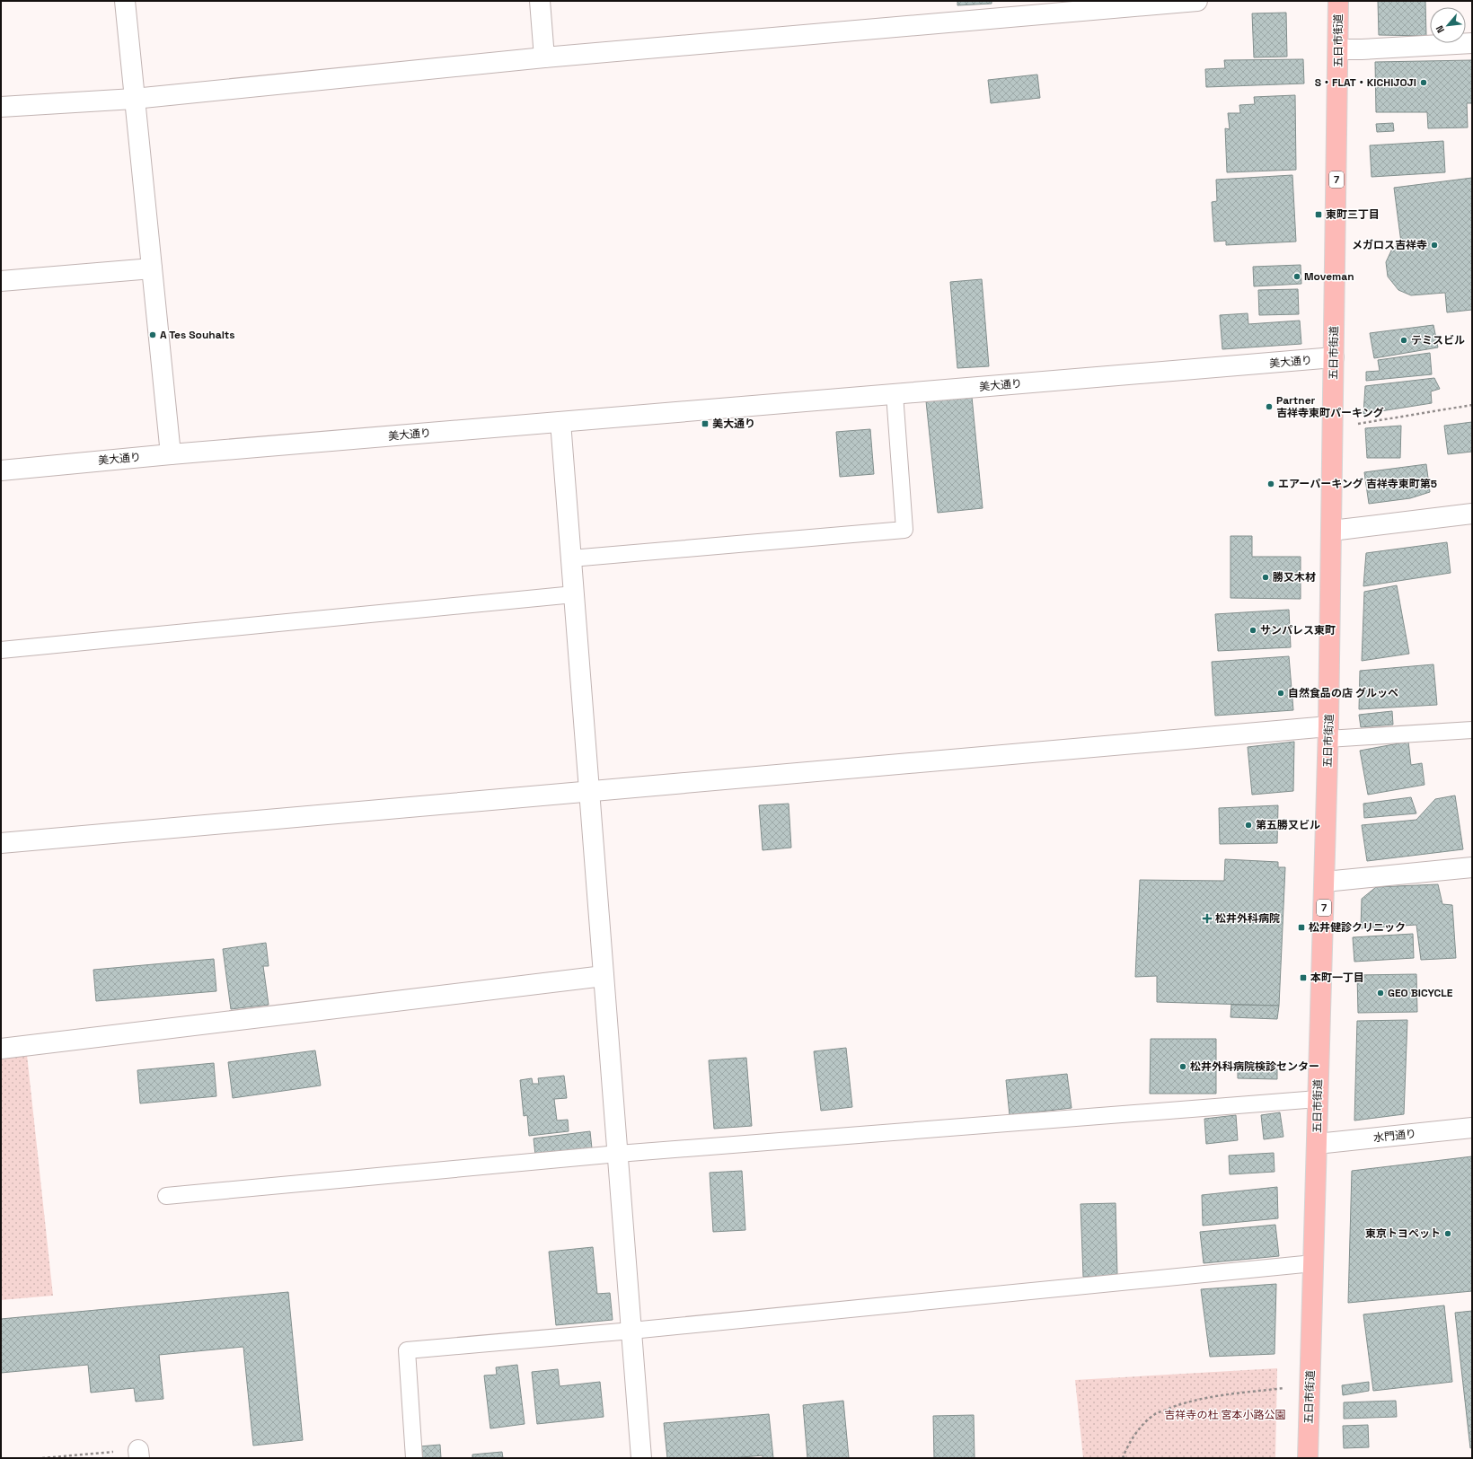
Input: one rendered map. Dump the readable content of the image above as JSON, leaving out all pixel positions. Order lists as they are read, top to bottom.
{
  "streets": {
    "main road": ["五日市街道", "7"],
    "street": ["美大通り", "水門通り"]
  },
  "crossings": [
    ["五日市街道", "美大通り"],
    ["五日市街道", "水門通り"]
  ],
  "parks": ["吉祥寺の杜 宮本小路公園"],
  "places": {
    "other": [
      "S・FLAT・KICHIJOJI",
      "メガロス吉祥寺",
      "Moveman",
      "A Tes Souhaits",
      "テミスビル",
      "Partner 吉祥寺東町パーキング",
      "エアーパーキング 吉祥寺東町第5",
      "勝又木材",
      "サンパレス東町",
      "自然食品の店 グルッペ",
      "第五勝又ビル",
      "GEO BICYCLE",
      "松井外科病院検診センター",
      "東京トヨペット"
    ],
    "transit": [
      "東町三丁目",
      "美大通り",
      "松井健診クリニック",
      "本町一丁目"
    ],
    "health": ["松井外科病院"]
  },
  "north": "bottom left"
}
